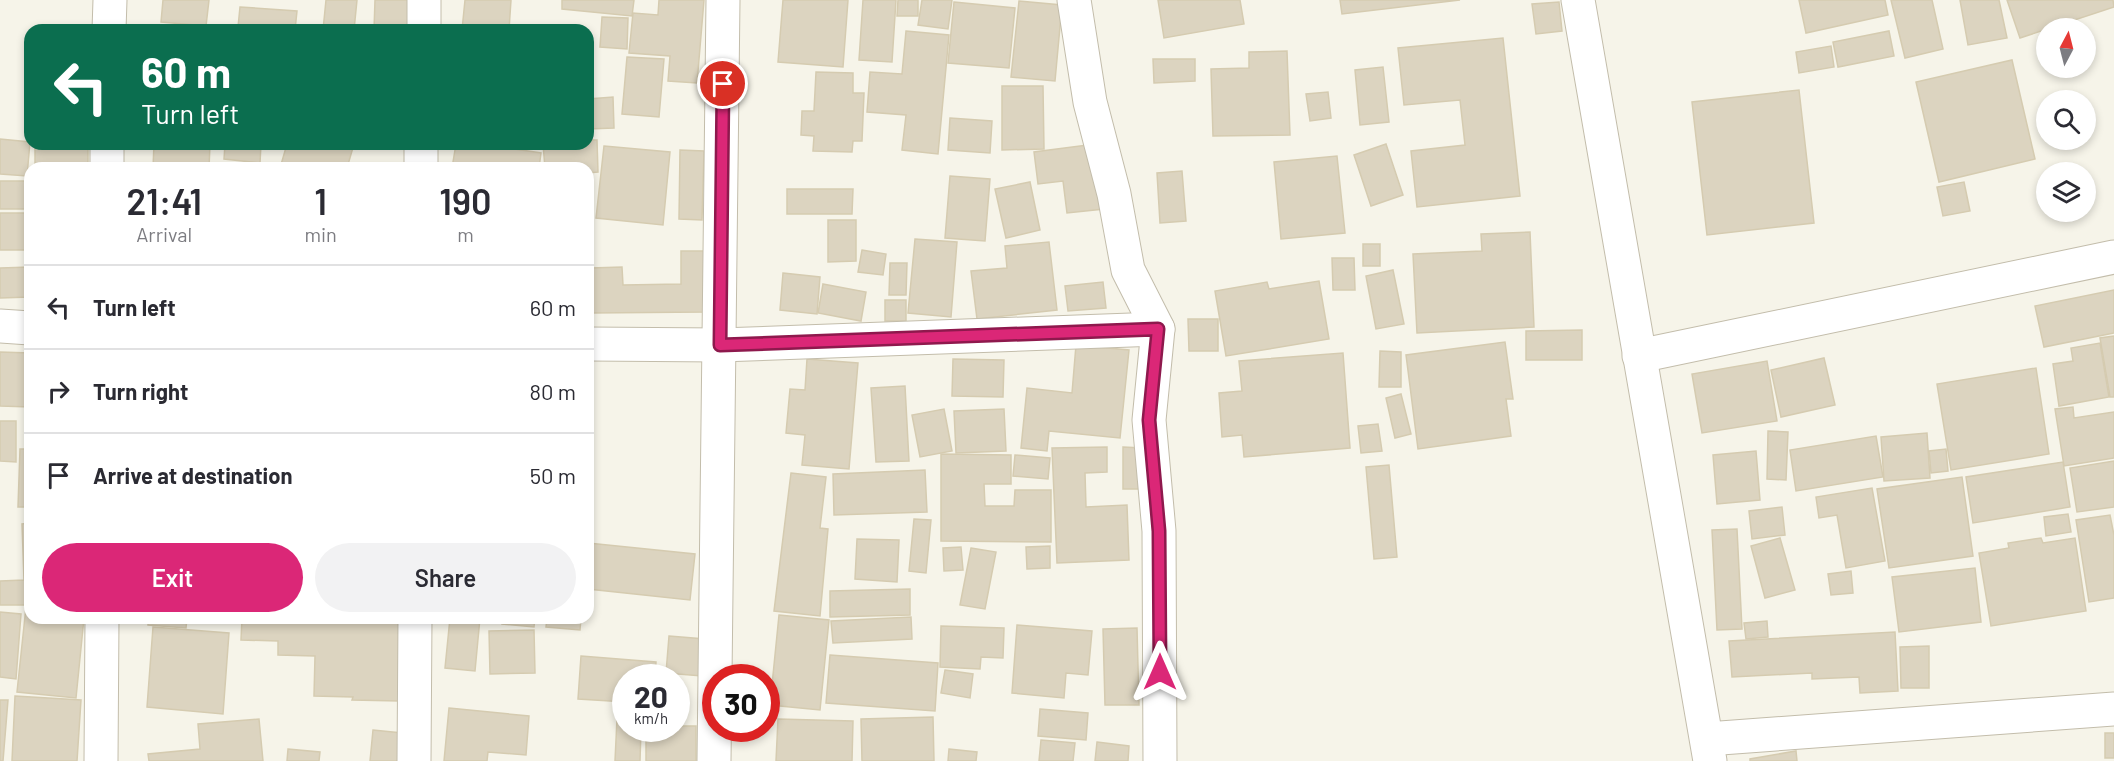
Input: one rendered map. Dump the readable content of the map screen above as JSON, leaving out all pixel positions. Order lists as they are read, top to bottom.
{
  "north": "top",
  "page": {
    "turn": ["60 m", "Turn left"],
    "eta": [
      "21:41",
      "Arrival",
      "1",
      "min",
      "190",
      "m"
    ],
    "list": [
      {
        "name": "Turn left",
        "value": "60 m"
      },
      {
        "name": "Turn right",
        "value": "80 m"
      },
      {
        "name": "Arrive at destination",
        "value": "50 m"
      }
    ],
    "buttons": ["Exit", "Share"],
    "speed": "20 km/h",
    "limit": "30"
  }
}
